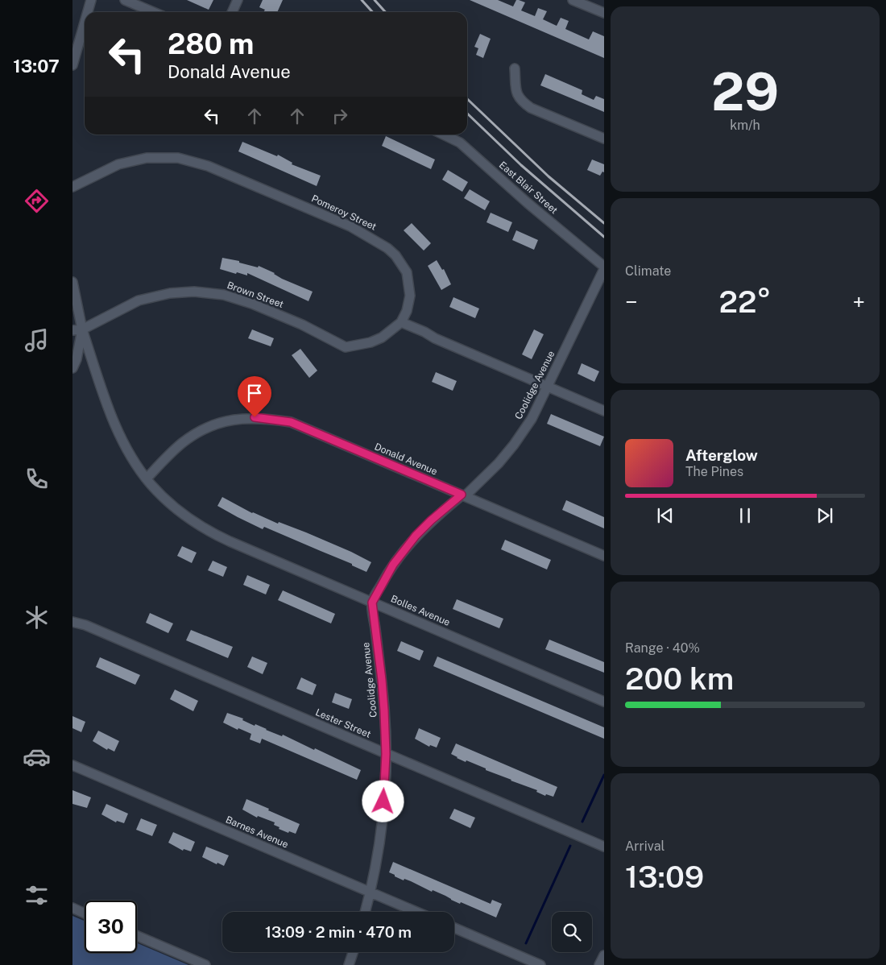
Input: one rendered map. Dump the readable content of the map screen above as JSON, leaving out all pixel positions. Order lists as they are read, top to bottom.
{
  "streets": {
    "street": [
      "East Blair Street",
      "Pomeroy Street",
      "Brown Street",
      "Coolidge Avenue",
      "Donald Avenue",
      "Bolles Avenue",
      "Lester Street",
      "Barnes Avenue"
    ]
  },
  "crossings": [
    ["East Blair Street", "Coolidge Avenue"],
    ["Pomeroy Street", "Brown Street"],
    ["Brown Street", "Bolles Avenue"],
    ["Coolidge Avenue", "Donald Avenue"],
    ["Coolidge Avenue", "Bolles Avenue"],
    ["Coolidge Avenue", "Lester Street"],
    ["Coolidge Avenue", "Barnes Avenue"],
    ["Donald Avenue", "Bolles Avenue"]
  ],
  "page": {
    "tabs": "13:07",
    "tile": [
      ["29", "km/h"],
      "Climate",
      ["Range · 40%", "200 km"],
      ["Arrival", "13:09"]
    ],
    "turn": ["280 m", "Donald Avenue"],
    "heat": ["−", "22°", "+"],
    "song": ["Afterglow", "The Pines"],
    "limit": "30",
    "trip": "13:09 · 2 min · 470 m"
  }
}
